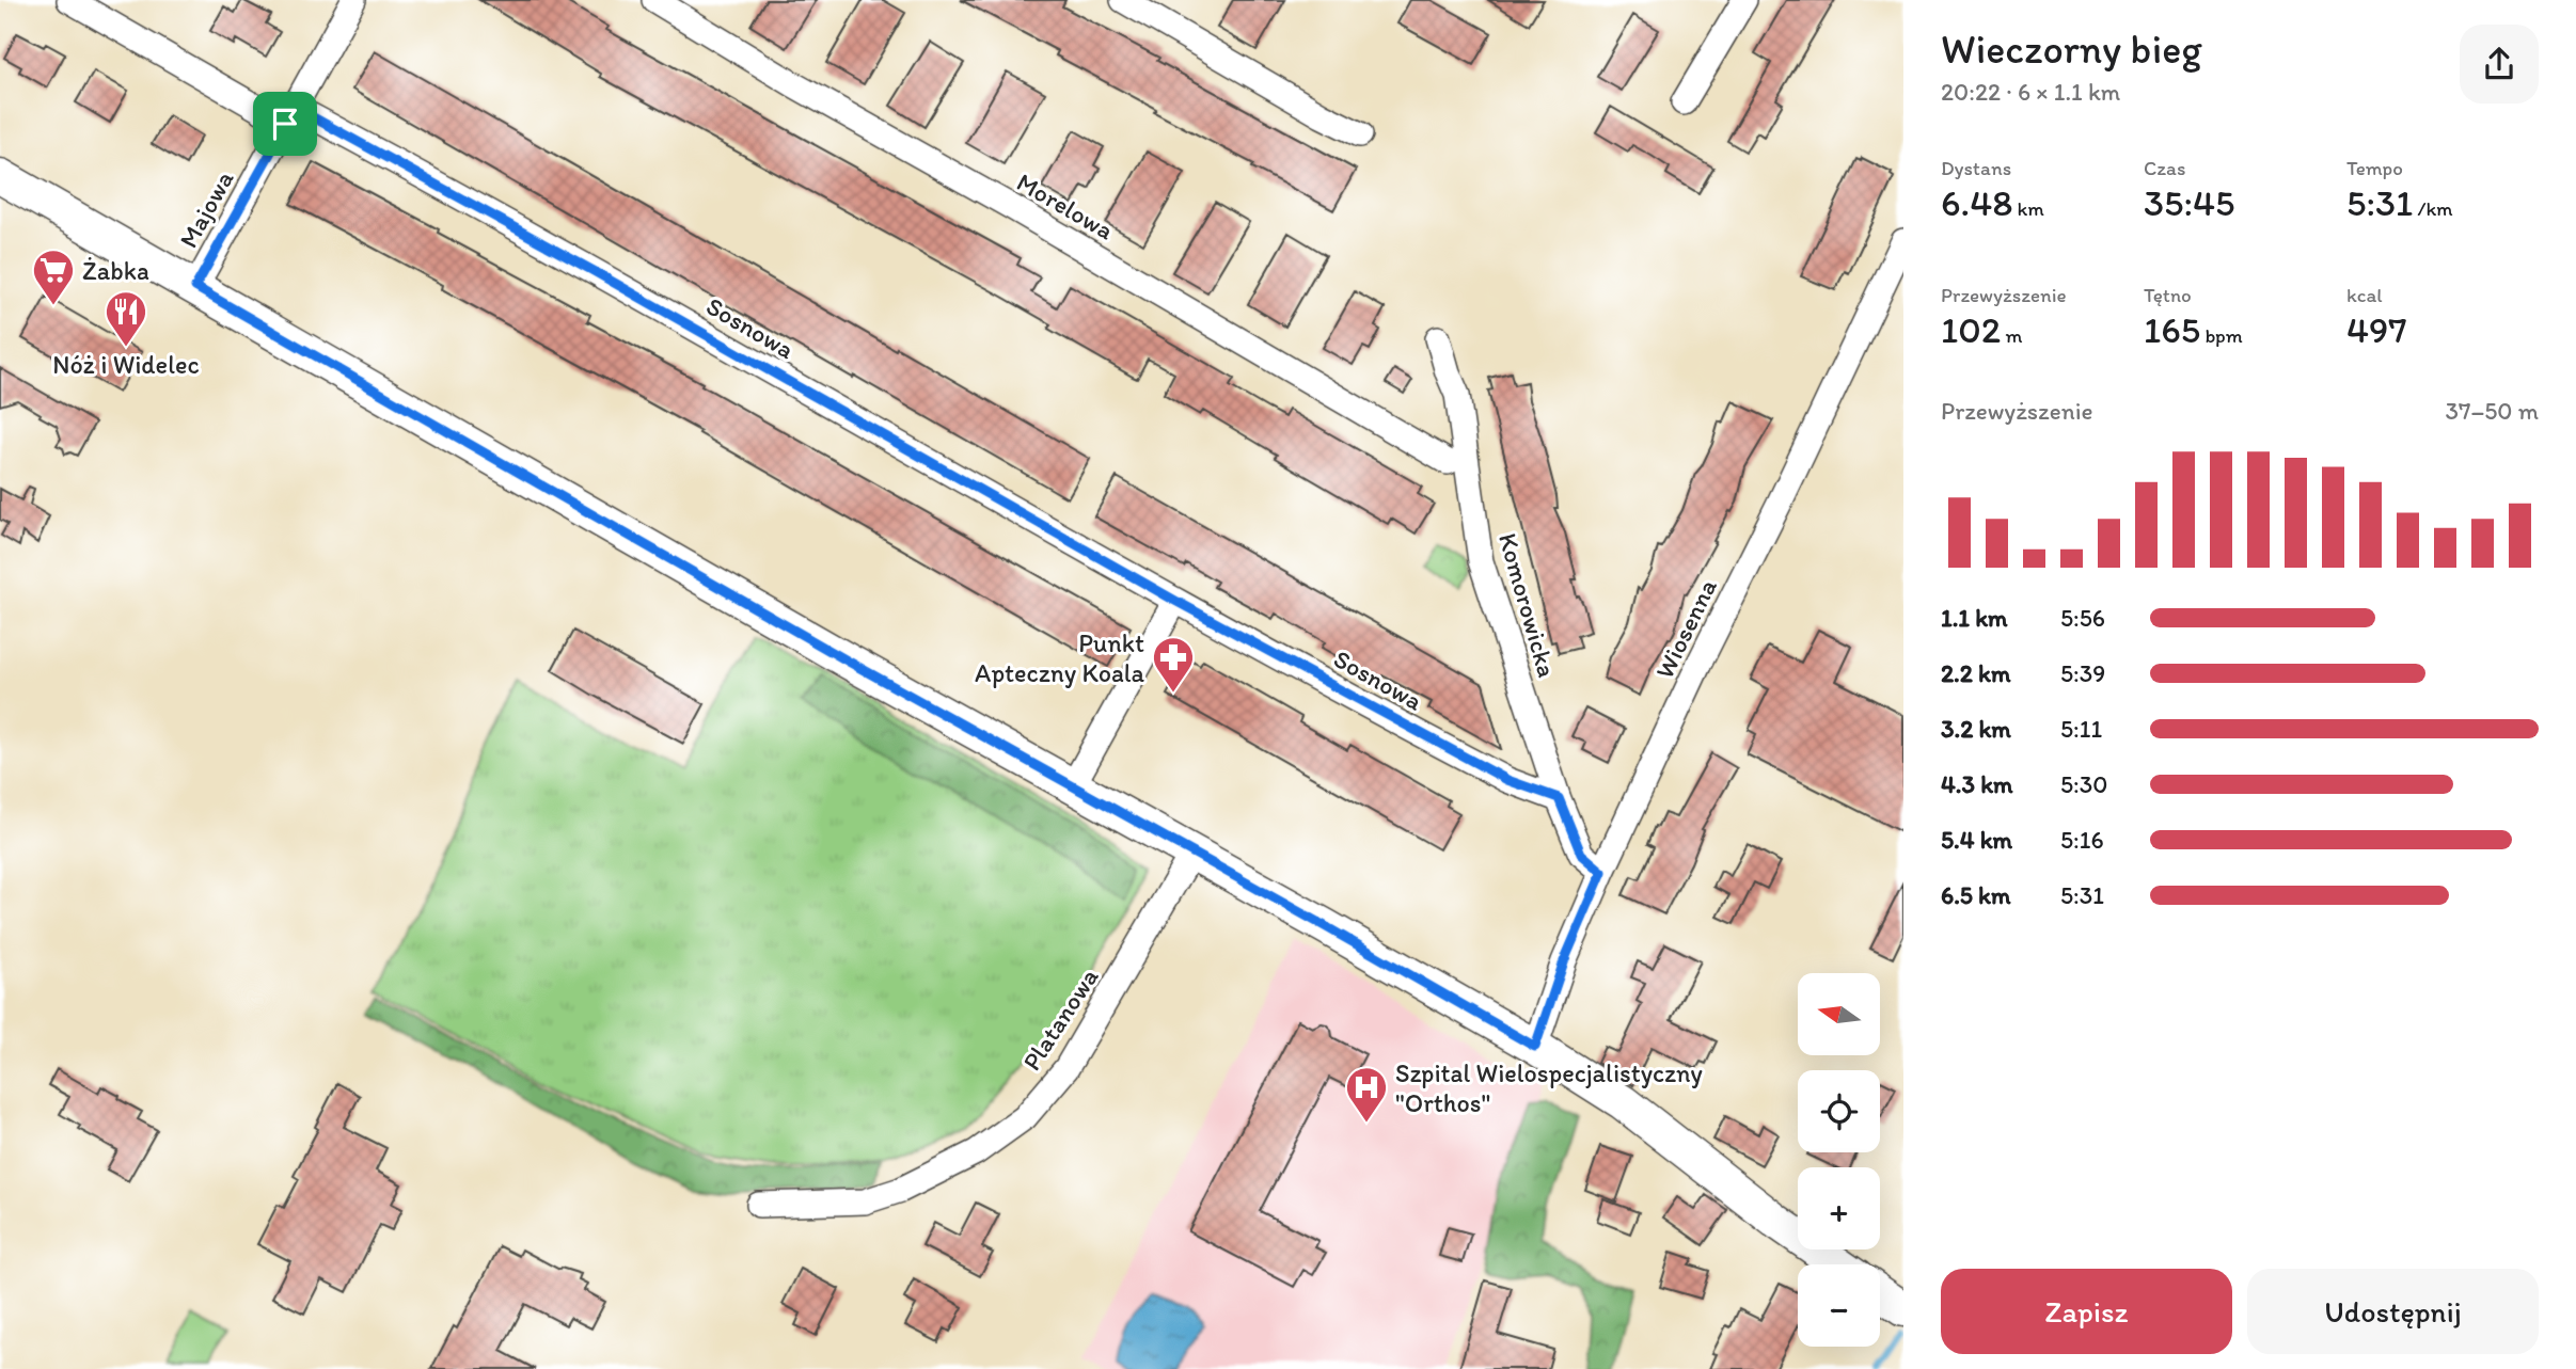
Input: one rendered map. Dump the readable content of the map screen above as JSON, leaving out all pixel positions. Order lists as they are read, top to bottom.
{
  "streets": {
    "street": [
      "Morelowa",
      "Majowa",
      "Sosnowa",
      "Komorowicka",
      "Wiosenna",
      "Platanowa"
    ]
  },
  "crossings": [
    ["Majowa", "Sosnowa"],
    ["Sosnowa", "Komorowicka"],
    ["Komorowicka", "Wiosenna"]
  ],
  "places": {
    "supermarket": ["Żabka"],
    "restaurant": ["Nóż i Widelec"],
    "pharmacy": ["Punkt Apteczny Koala"],
    "hospital": ["Szpital Wielospecjalistyczny \"Orthos\""]
  },
  "north": "left",
  "page": {
    "heading": ["Wieczorny bieg", "20:22 · 6 × 1.1 km"],
    "stats": [
      ["Dystans", "6.48 km"],
      ["Czas", "35:45"],
      ["Tempo", "5:31 /km"],
      ["Przewyższenie", "102 m"],
      ["Tętno", "165 bpm"],
      ["kcal", "497"]
    ],
    "chart": ["Przewyższenie", "37–50 m"],
    "list": [
      {
        "name": "1.1 km",
        "note": "5:56"
      },
      {
        "name": "2.2 km",
        "note": "5:39"
      },
      {
        "name": "3.2 km",
        "note": "5:11"
      },
      {
        "name": "4.3 km",
        "note": "5:30"
      },
      {
        "name": "5.4 km",
        "note": "5:16"
      },
      {
        "name": "6.5 km",
        "note": "5:31"
      }
    ],
    "map_buttons": ["+", "−"],
    "buttons": ["Zapisz", "Udostępnij"]
  }
}
